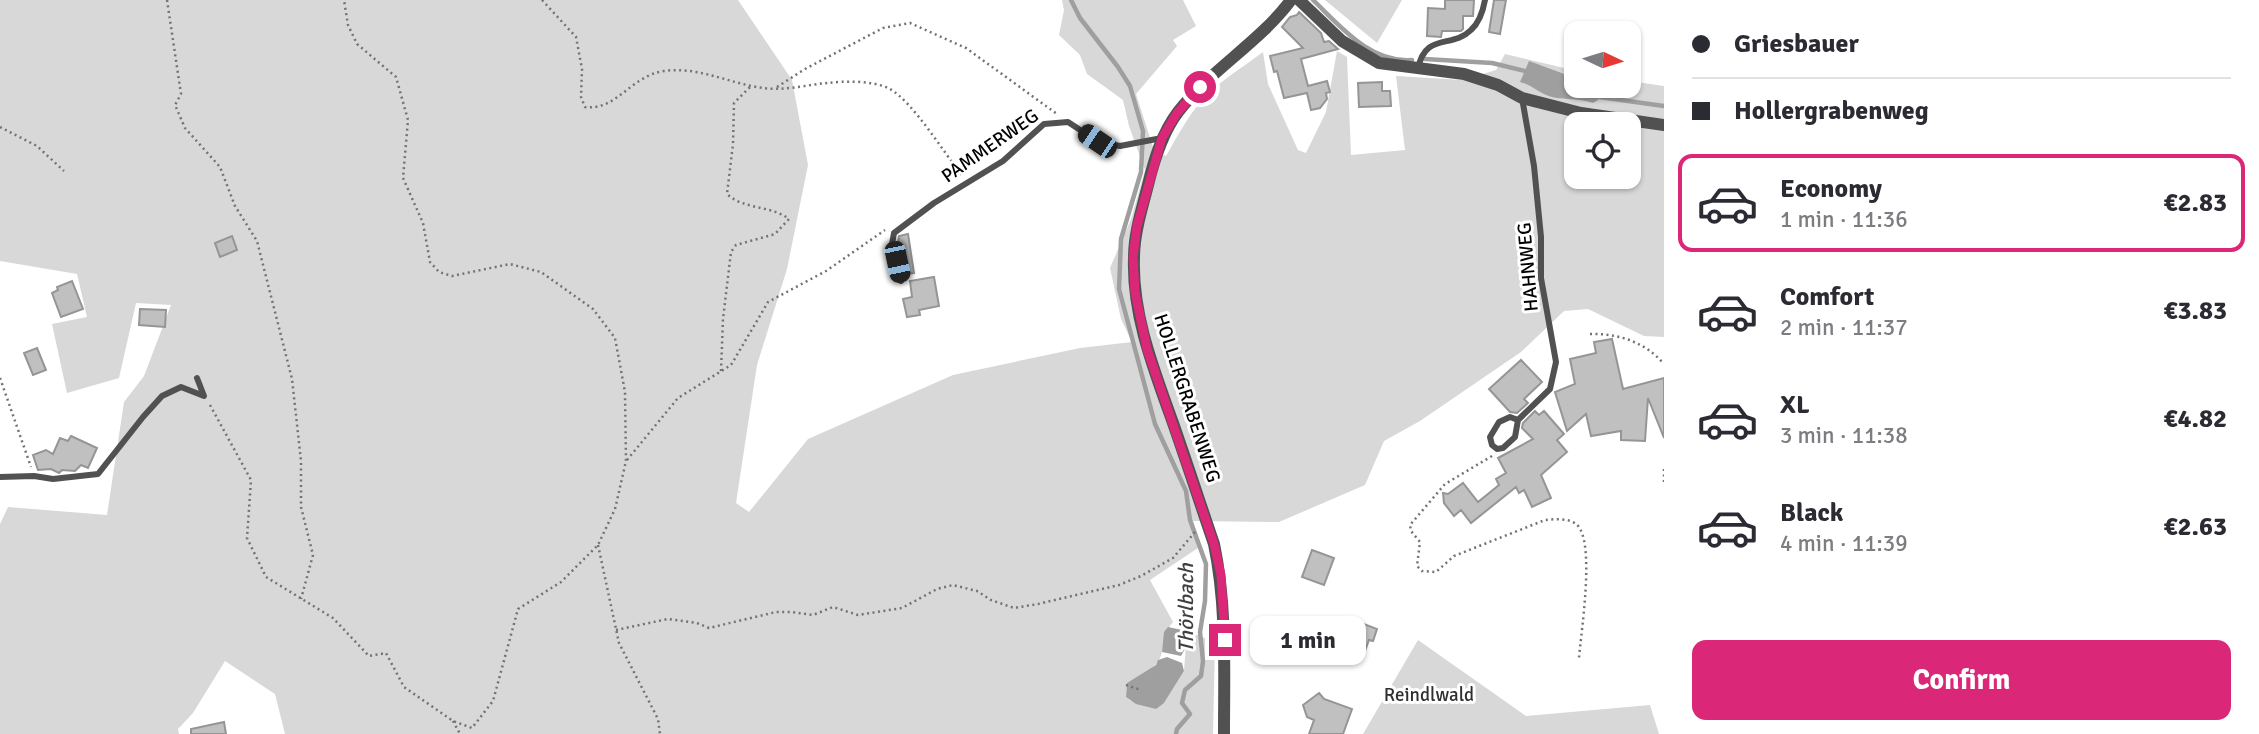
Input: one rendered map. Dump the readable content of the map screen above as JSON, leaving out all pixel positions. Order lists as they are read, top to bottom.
{
  "streets": {
    "street": ["HOLLERGRABENWEG"],
    "lane": ["PAMMERWEG", "HAHNWEG"]
  },
  "crossings": [
    ["PAMMERWEG", "HOLLERGRABENWEG"]
  ],
  "water": ["Thörlbach"],
  "parks": ["Reindlwald"],
  "north": "right",
  "page": {
    "banner": ["Griesbauer", "Hollergrabenweg"],
    "list": [
      {
        "name": "Economy",
        "note": "1 min · 11:36",
        "value": "€2.83"
      },
      {
        "name": "Comfort",
        "note": "2 min · 11:37",
        "value": "€3.83"
      },
      {
        "name": "XL",
        "note": "3 min · 11:38",
        "value": "€4.82"
      },
      {
        "name": "Black",
        "note": "4 min · 11:39",
        "value": "€2.63"
      }
    ],
    "bubble": "1 min",
    "buttons": "Confirm"
  }
}
